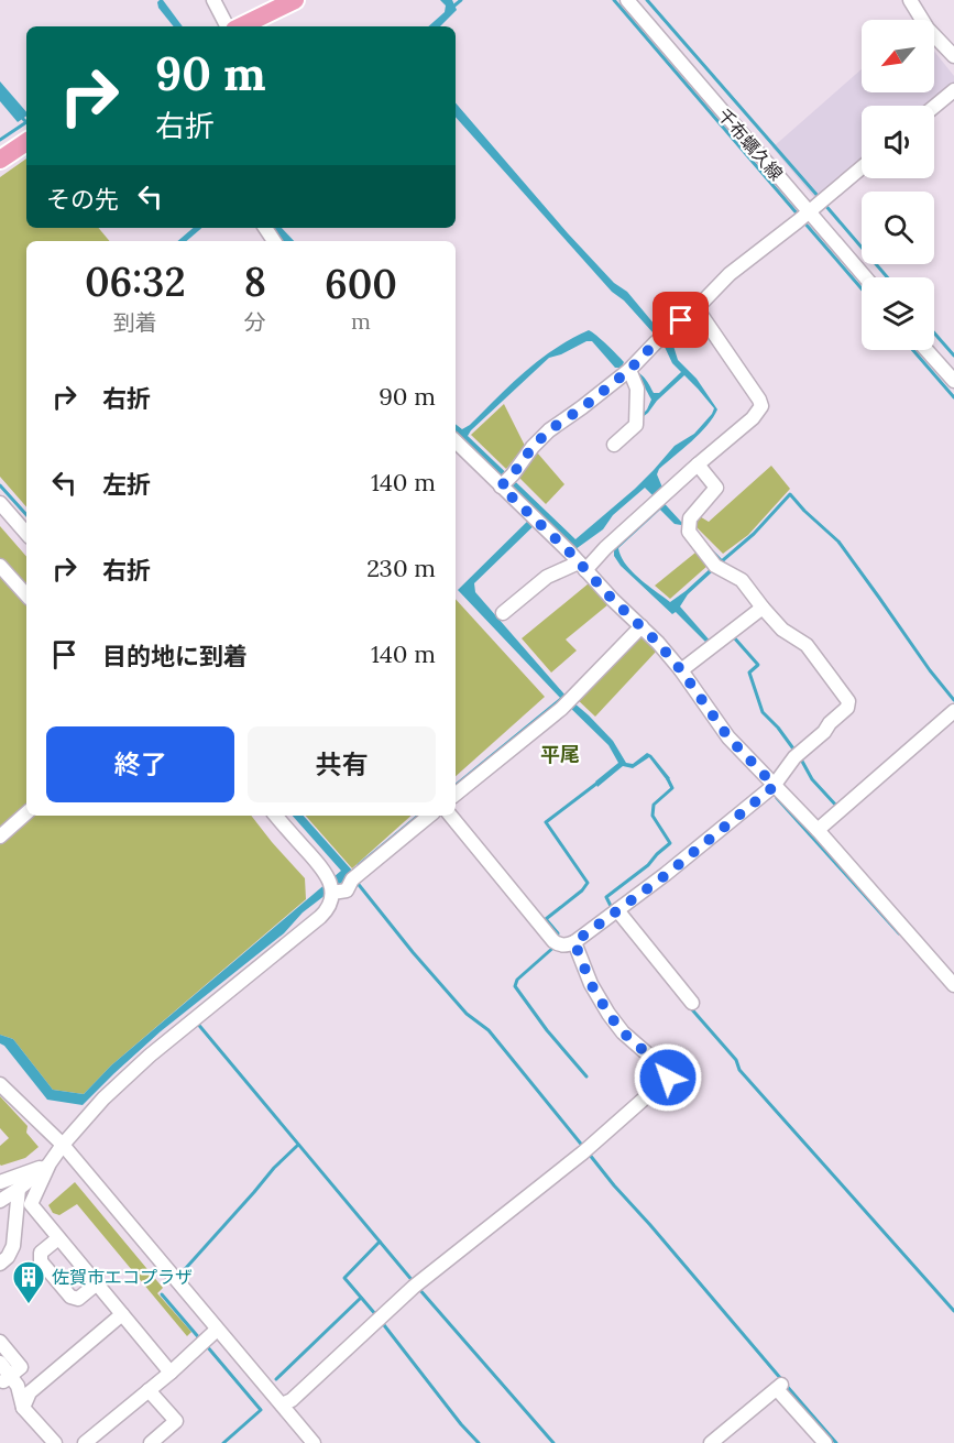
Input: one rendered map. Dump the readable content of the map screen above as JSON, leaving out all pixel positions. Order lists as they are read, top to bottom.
{
  "streets": {
    "street": ["千布蠣久線"]
  },
  "districts": ["平尾"],
  "places": {
    "building": ["佐賀市エコプラザ"]
  },
  "north": "bottom left",
  "page": {
    "turn": ["90 m", "右折"],
    "then": "その先",
    "eta": [
      "06:32",
      "到着",
      "8",
      "分",
      "600",
      "m"
    ],
    "list": [
      {
        "name": "右折",
        "value": "90 m"
      },
      {
        "name": "左折",
        "value": "140 m"
      },
      {
        "name": "右折",
        "value": "230 m"
      },
      {
        "name": "目的地に到着",
        "value": "140 m"
      }
    ],
    "buttons": ["終了", "共有"]
  }
}
